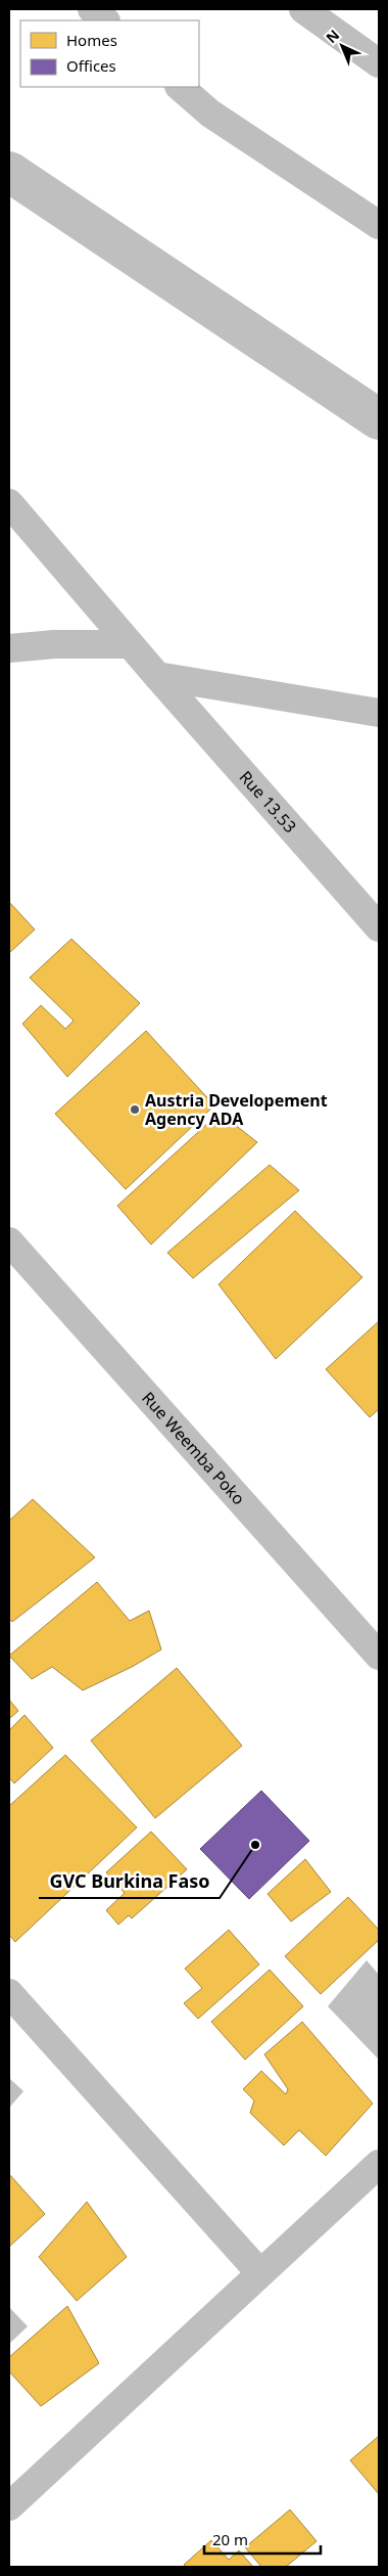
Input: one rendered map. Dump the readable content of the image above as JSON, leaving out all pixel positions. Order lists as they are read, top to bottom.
{
  "streets": {
    "street": ["Rue 13.53", "Rue Weemba Poko"]
  },
  "places": ["Austria Developement Agency ADA", "GVC Burkina Faso"],
  "legend": ["Homes", "Offices"],
  "scale_bar": "20 m",
  "north": "top left"
}
